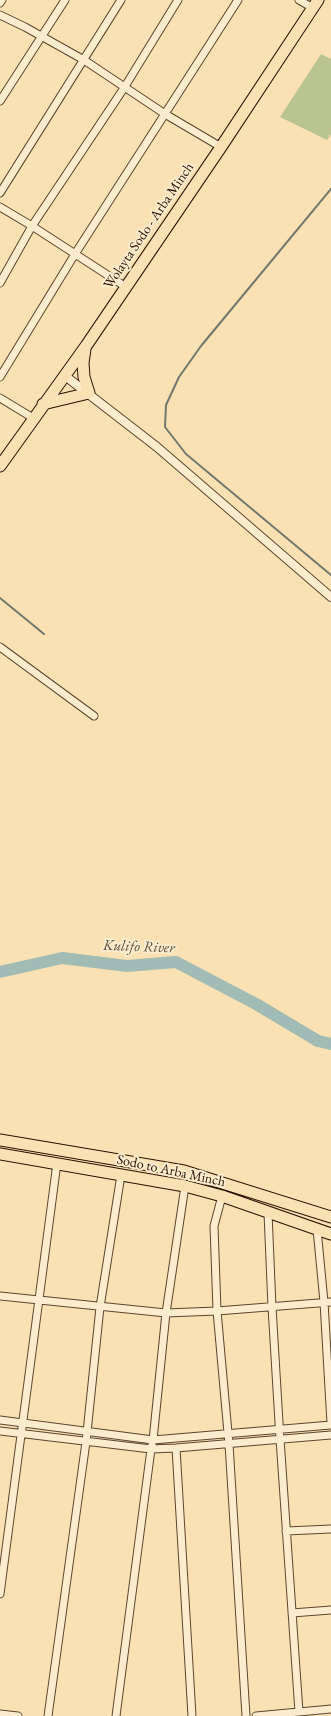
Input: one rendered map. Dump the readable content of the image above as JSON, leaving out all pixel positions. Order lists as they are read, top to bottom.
{
  "streets": {
    "highway": ["Wolayta Sodo - Arba Minch", "Sodo to Arba Minch"]
  },
  "water": ["Kulifo River"]
}
